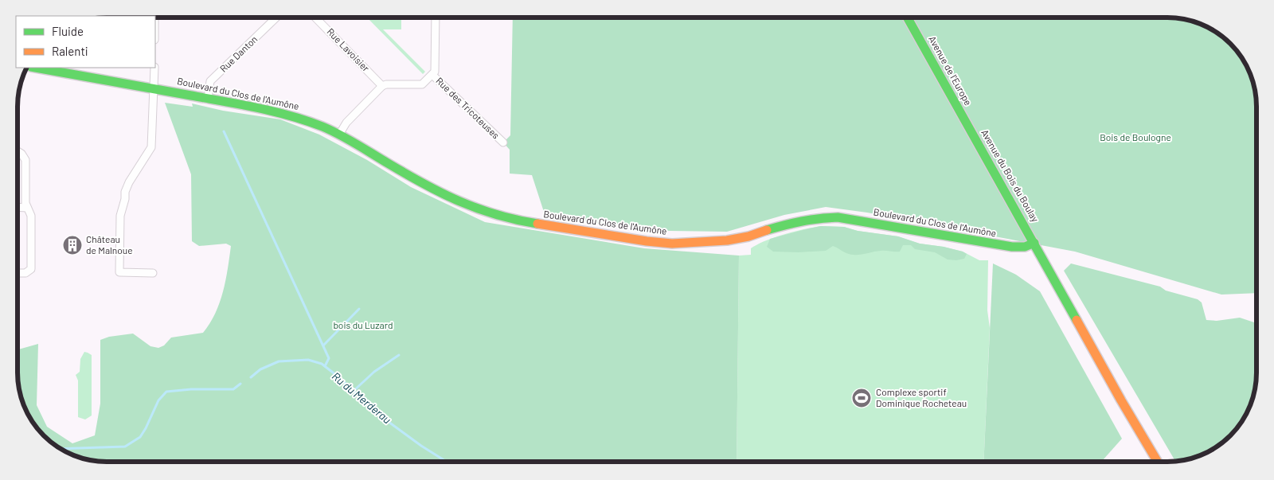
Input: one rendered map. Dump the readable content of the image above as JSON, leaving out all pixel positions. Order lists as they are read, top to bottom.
{
  "streets": {
    "street": [
      "Rue Lavoisier",
      "Rue Danton",
      "Avenue de l'Europe",
      "Boulevard du Clos de l'Aumône",
      "Rue des Tricoteuses",
      "Avenue du Bois du Boulay"
    ]
  },
  "crossings": [
    ["Rue Danton", "Boulevard du Clos de l'Aumône"],
    ["Avenue de l'Europe", "Avenue du Bois du Boulay"],
    ["Boulevard du Clos de l'Aumône", "Avenue du Bois du Boulay"]
  ],
  "water": ["Ru du Merderau"],
  "parks": ["Bois de Boulogne", "bois du Luzard"],
  "places": {
    "building": ["Château de Malnoue"],
    "sports": ["Complexe sportif Dominique Rocheteau"]
  },
  "legend": ["Fluide", "Ralenti"]
}
